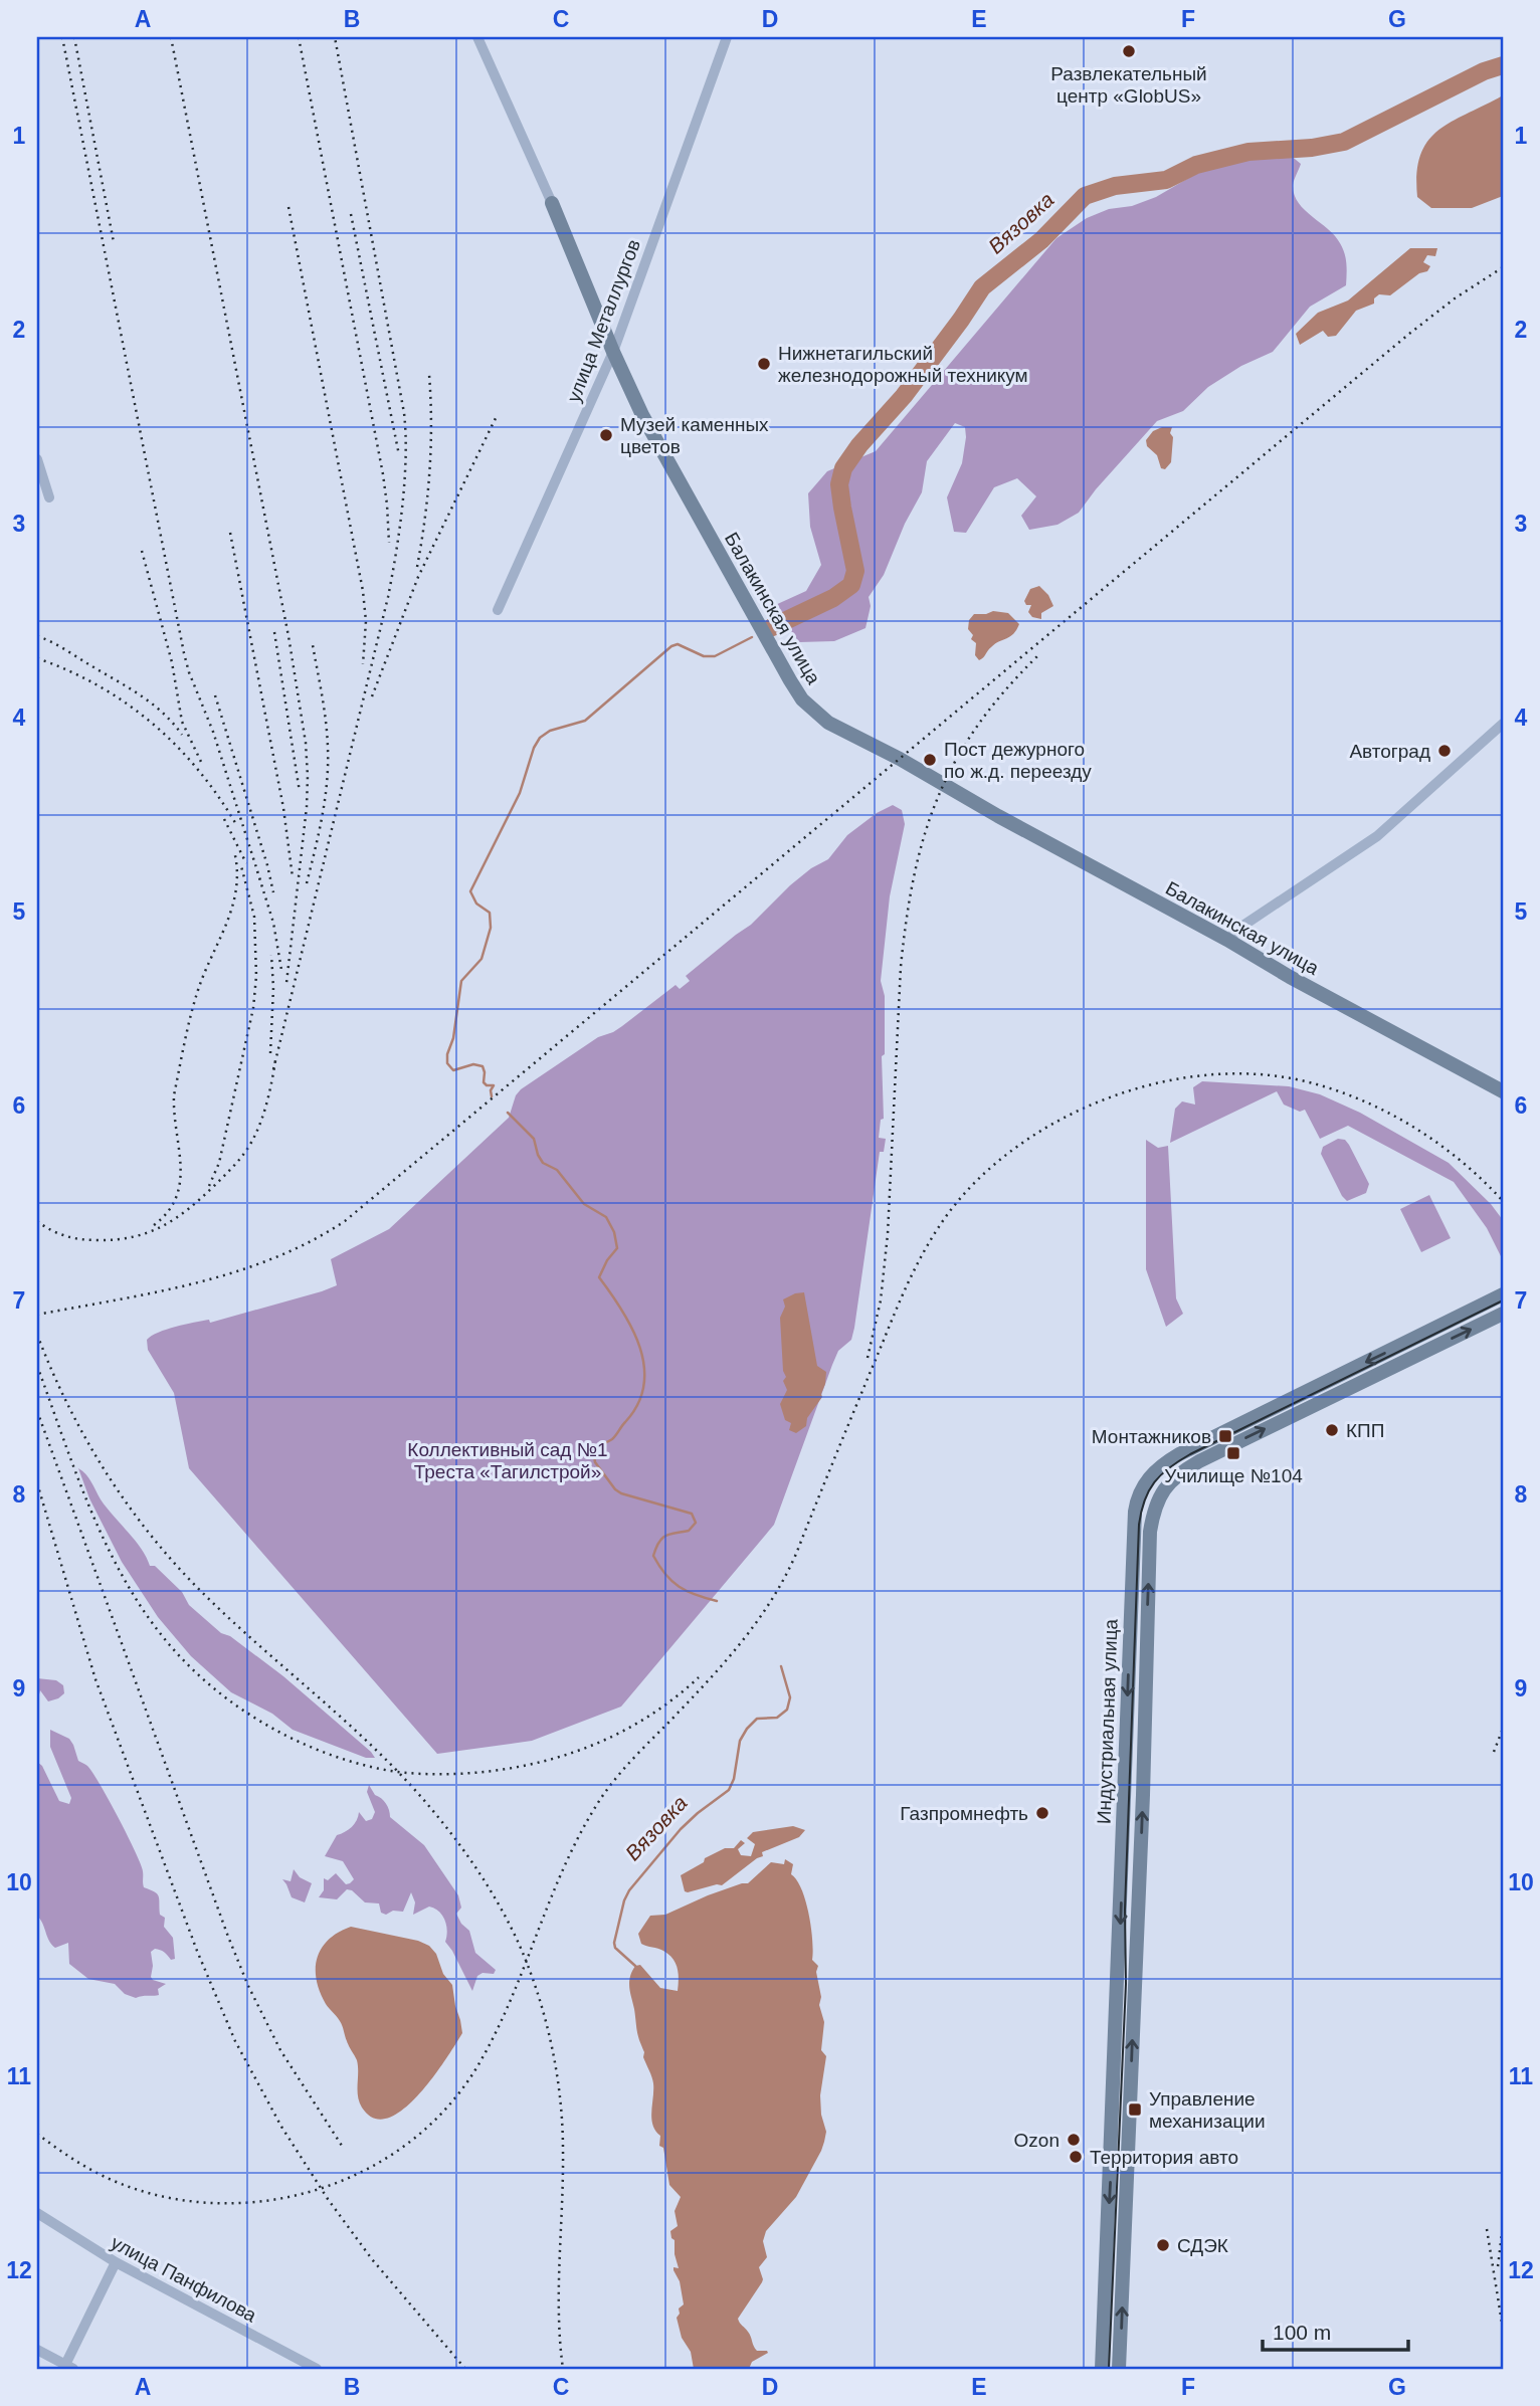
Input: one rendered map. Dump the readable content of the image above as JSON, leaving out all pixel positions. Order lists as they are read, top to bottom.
{
  "streets": {
    "main road": ["Балакинская улица", "Индустриальная улица"],
    "street": ["улица Металлургов", "улица Панфилова"]
  },
  "crossings": [
    ["улица Металлургов", "Балакинская улица"]
  ],
  "water": ["Вязовка"],
  "parks": ["Коллективный сад №1 Треста «Тагилстрой»"],
  "places": {
    "other": [
      "Развлекательный центр «GlobUS»",
      "Нижнетагильский железнодорожный техникум",
      "Музей каменных цветов",
      "Автоград",
      "Пост дежурного по ж.д. переезду",
      "КПП",
      "Газпромнефть",
      "Ozon",
      "Территория авто",
      "СДЭК"
    ],
    "transit": ["Монтажников", "Училище №104", "Управление механизации"]
  },
  "scale_bar": "100 m",
  "grid": {
    "columns": [
      "A",
      "B",
      "C",
      "D",
      "E",
      "F",
      "G"
    ],
    "rows": [
      "1",
      "2",
      "3",
      "4",
      "5",
      "6",
      "7",
      "8",
      "9",
      "10",
      "11",
      "12"
    ]
  }
}
